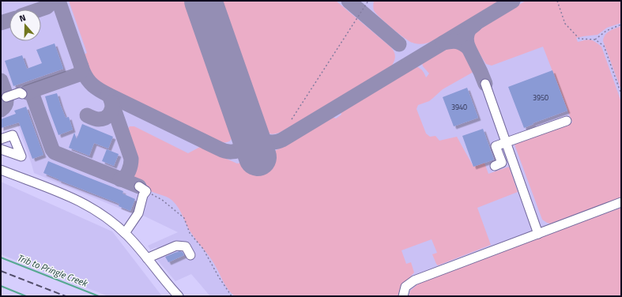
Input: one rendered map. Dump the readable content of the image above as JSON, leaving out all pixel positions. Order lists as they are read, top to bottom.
{
  "water": ["Trib to Pringle Creek"],
  "house_numbers": ["3950", "3940"],
  "north": "top"
}
